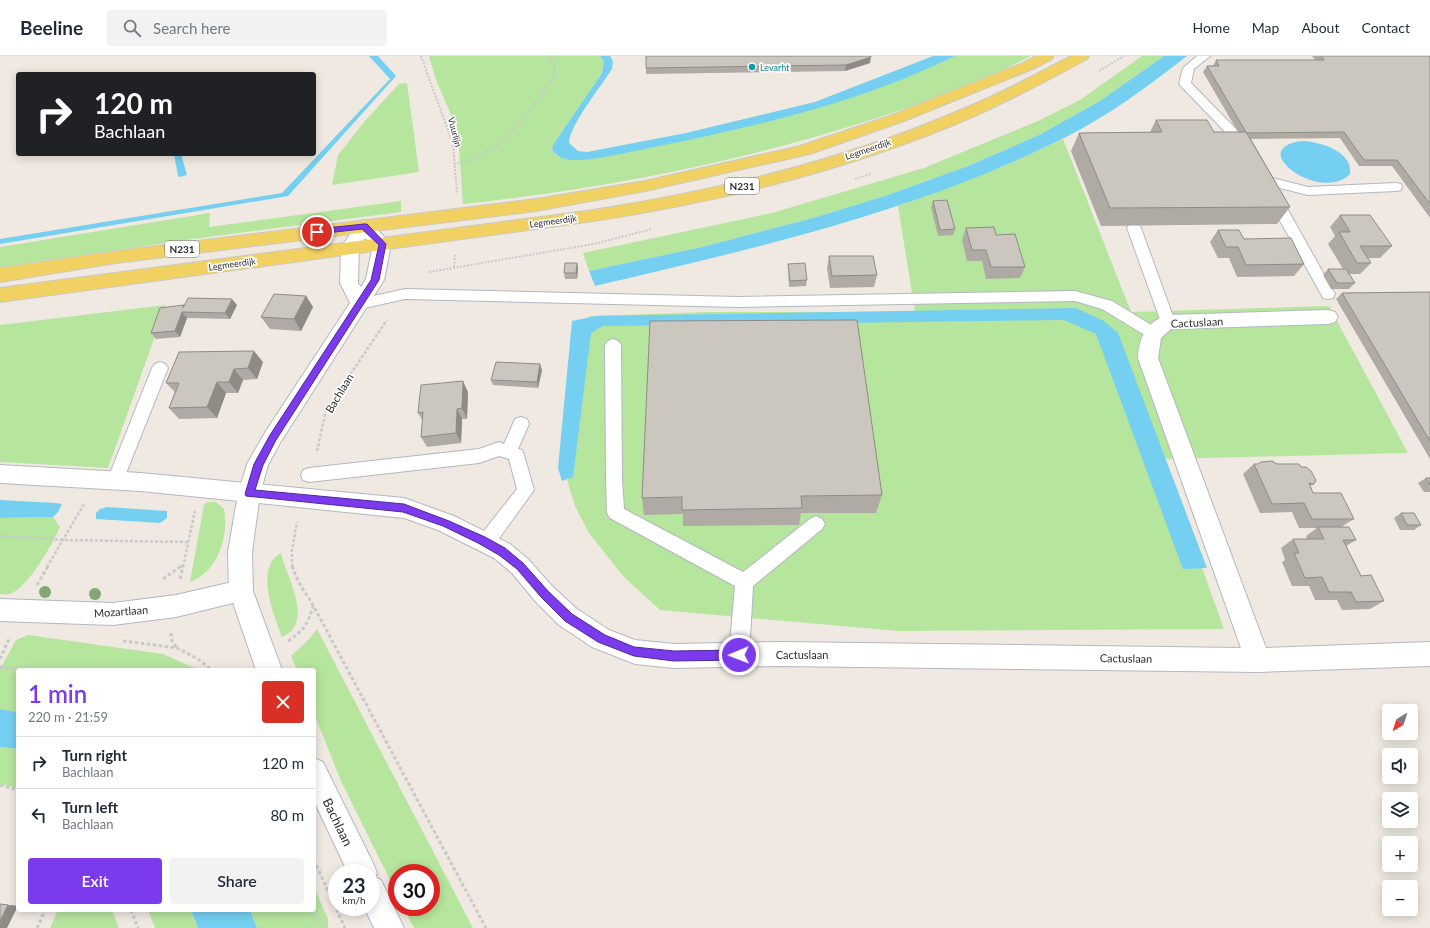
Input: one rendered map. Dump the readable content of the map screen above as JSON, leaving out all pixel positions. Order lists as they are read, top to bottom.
{
  "streets": {
    "main road": ["Legmeerdijk", "N231"],
    "street": ["Cactuslaan", "Bachlaan", "Mozartlaan"],
    "path": ["Vuurlijn"]
  },
  "crossings": [
    ["Vuurlijn", "Legmeerdijk"]
  ],
  "places": ["Levarht"],
  "north": "bottom left",
  "page": {
    "header": "Beeline",
    "search": "Search here",
    "nav": [
      "Home",
      "Map",
      "About",
      "Contact"
    ],
    "turn": ["120 m", "Bachlaan"],
    "heading": ["1 min", "220 m · 21:59"],
    "map_buttons": ["+", "−"],
    "list": [
      {
        "name": "Turn right",
        "note": "Bachlaan",
        "value": "120 m"
      },
      {
        "name": "Turn left",
        "note": "Bachlaan",
        "value": "80 m"
      }
    ],
    "buttons": ["Exit", "Share"],
    "speed": "23 km/h",
    "limit": "30"
  }
}
